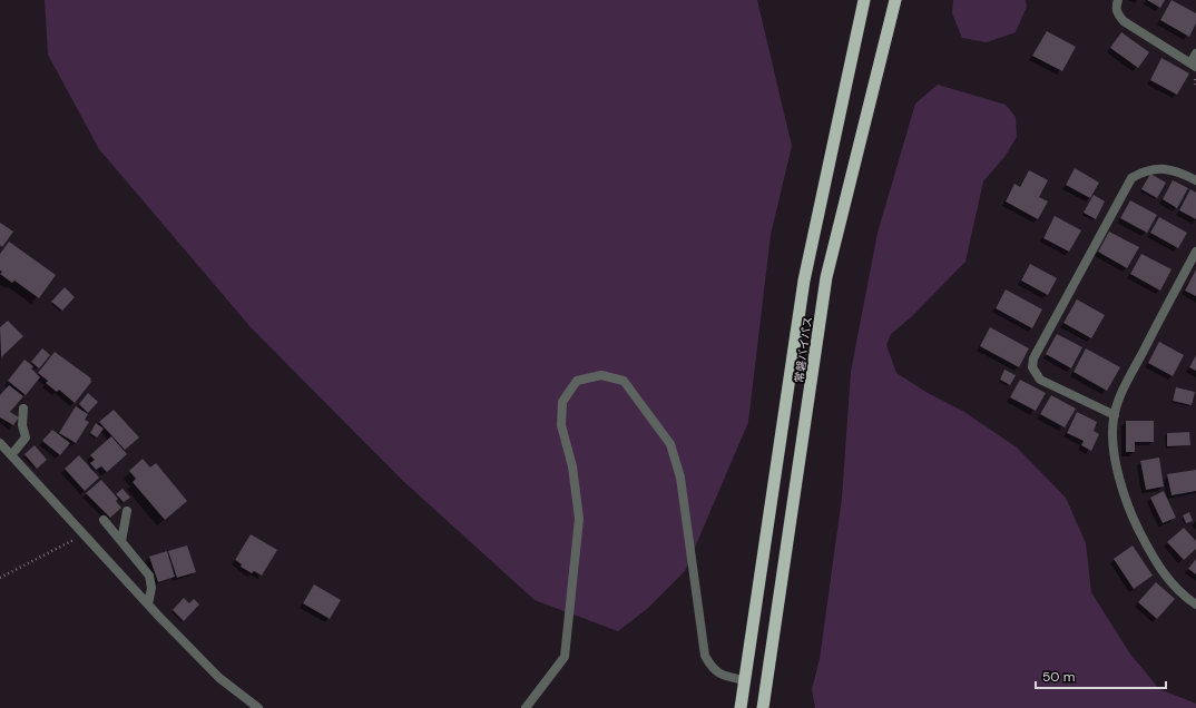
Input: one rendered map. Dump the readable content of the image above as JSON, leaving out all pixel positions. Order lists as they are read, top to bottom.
{
  "streets": {
    "highway": ["常磐バイパス"]
  },
  "scale_bar": "50 m"
}
